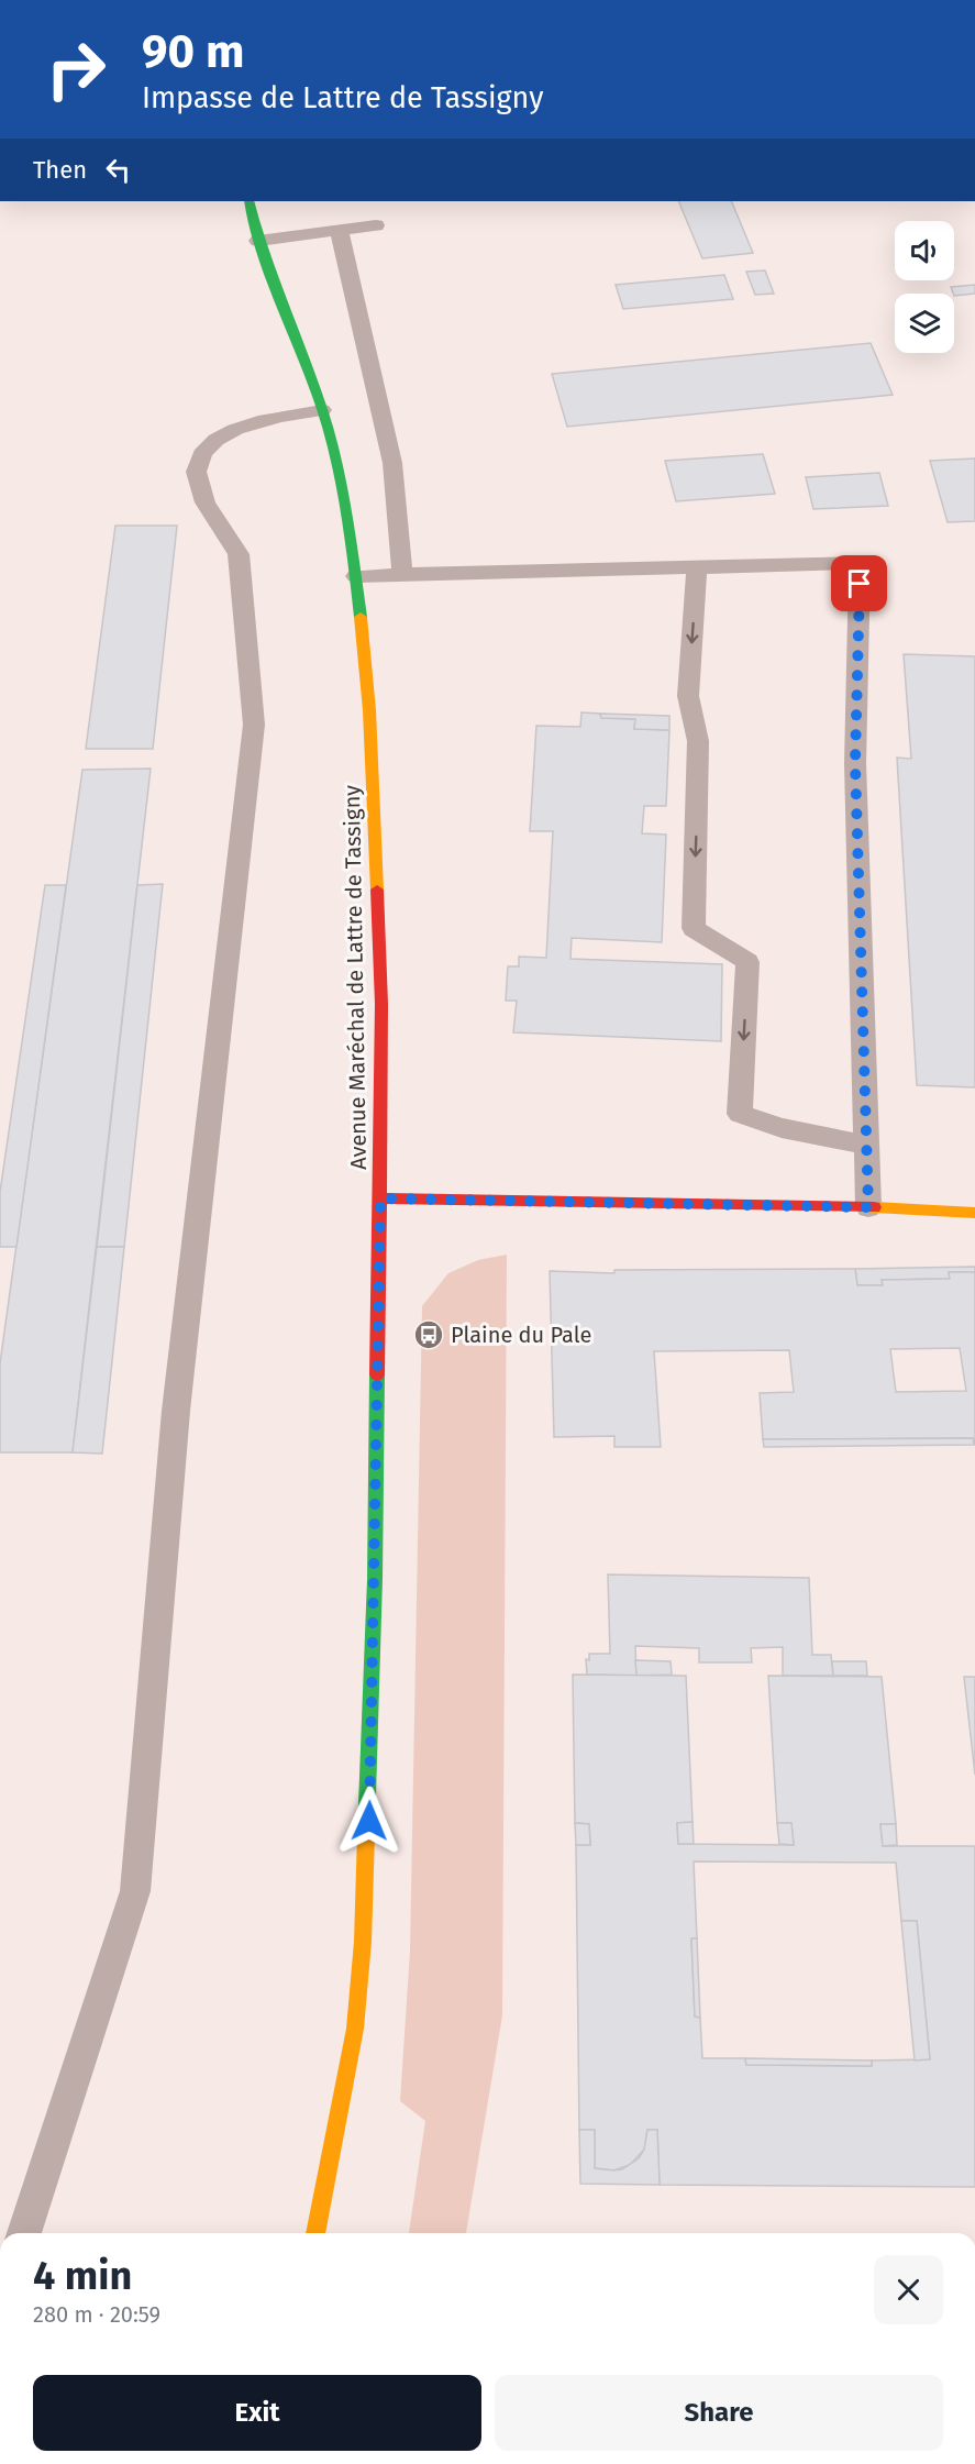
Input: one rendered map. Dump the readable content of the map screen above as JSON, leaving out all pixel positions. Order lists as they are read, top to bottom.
{
  "streets": {
    "street": ["Avenue Maréchal de Lattre de Tassigny"]
  },
  "places": {
    "bus stop": ["Plaine du Pale"]
  },
  "page": {
    "turn": ["90 m", "Impasse de Lattre de Tassigny"],
    "then": "Then",
    "heading": ["4 min", "280 m · 20:59"],
    "buttons": ["Exit", "Share"]
  }
}
